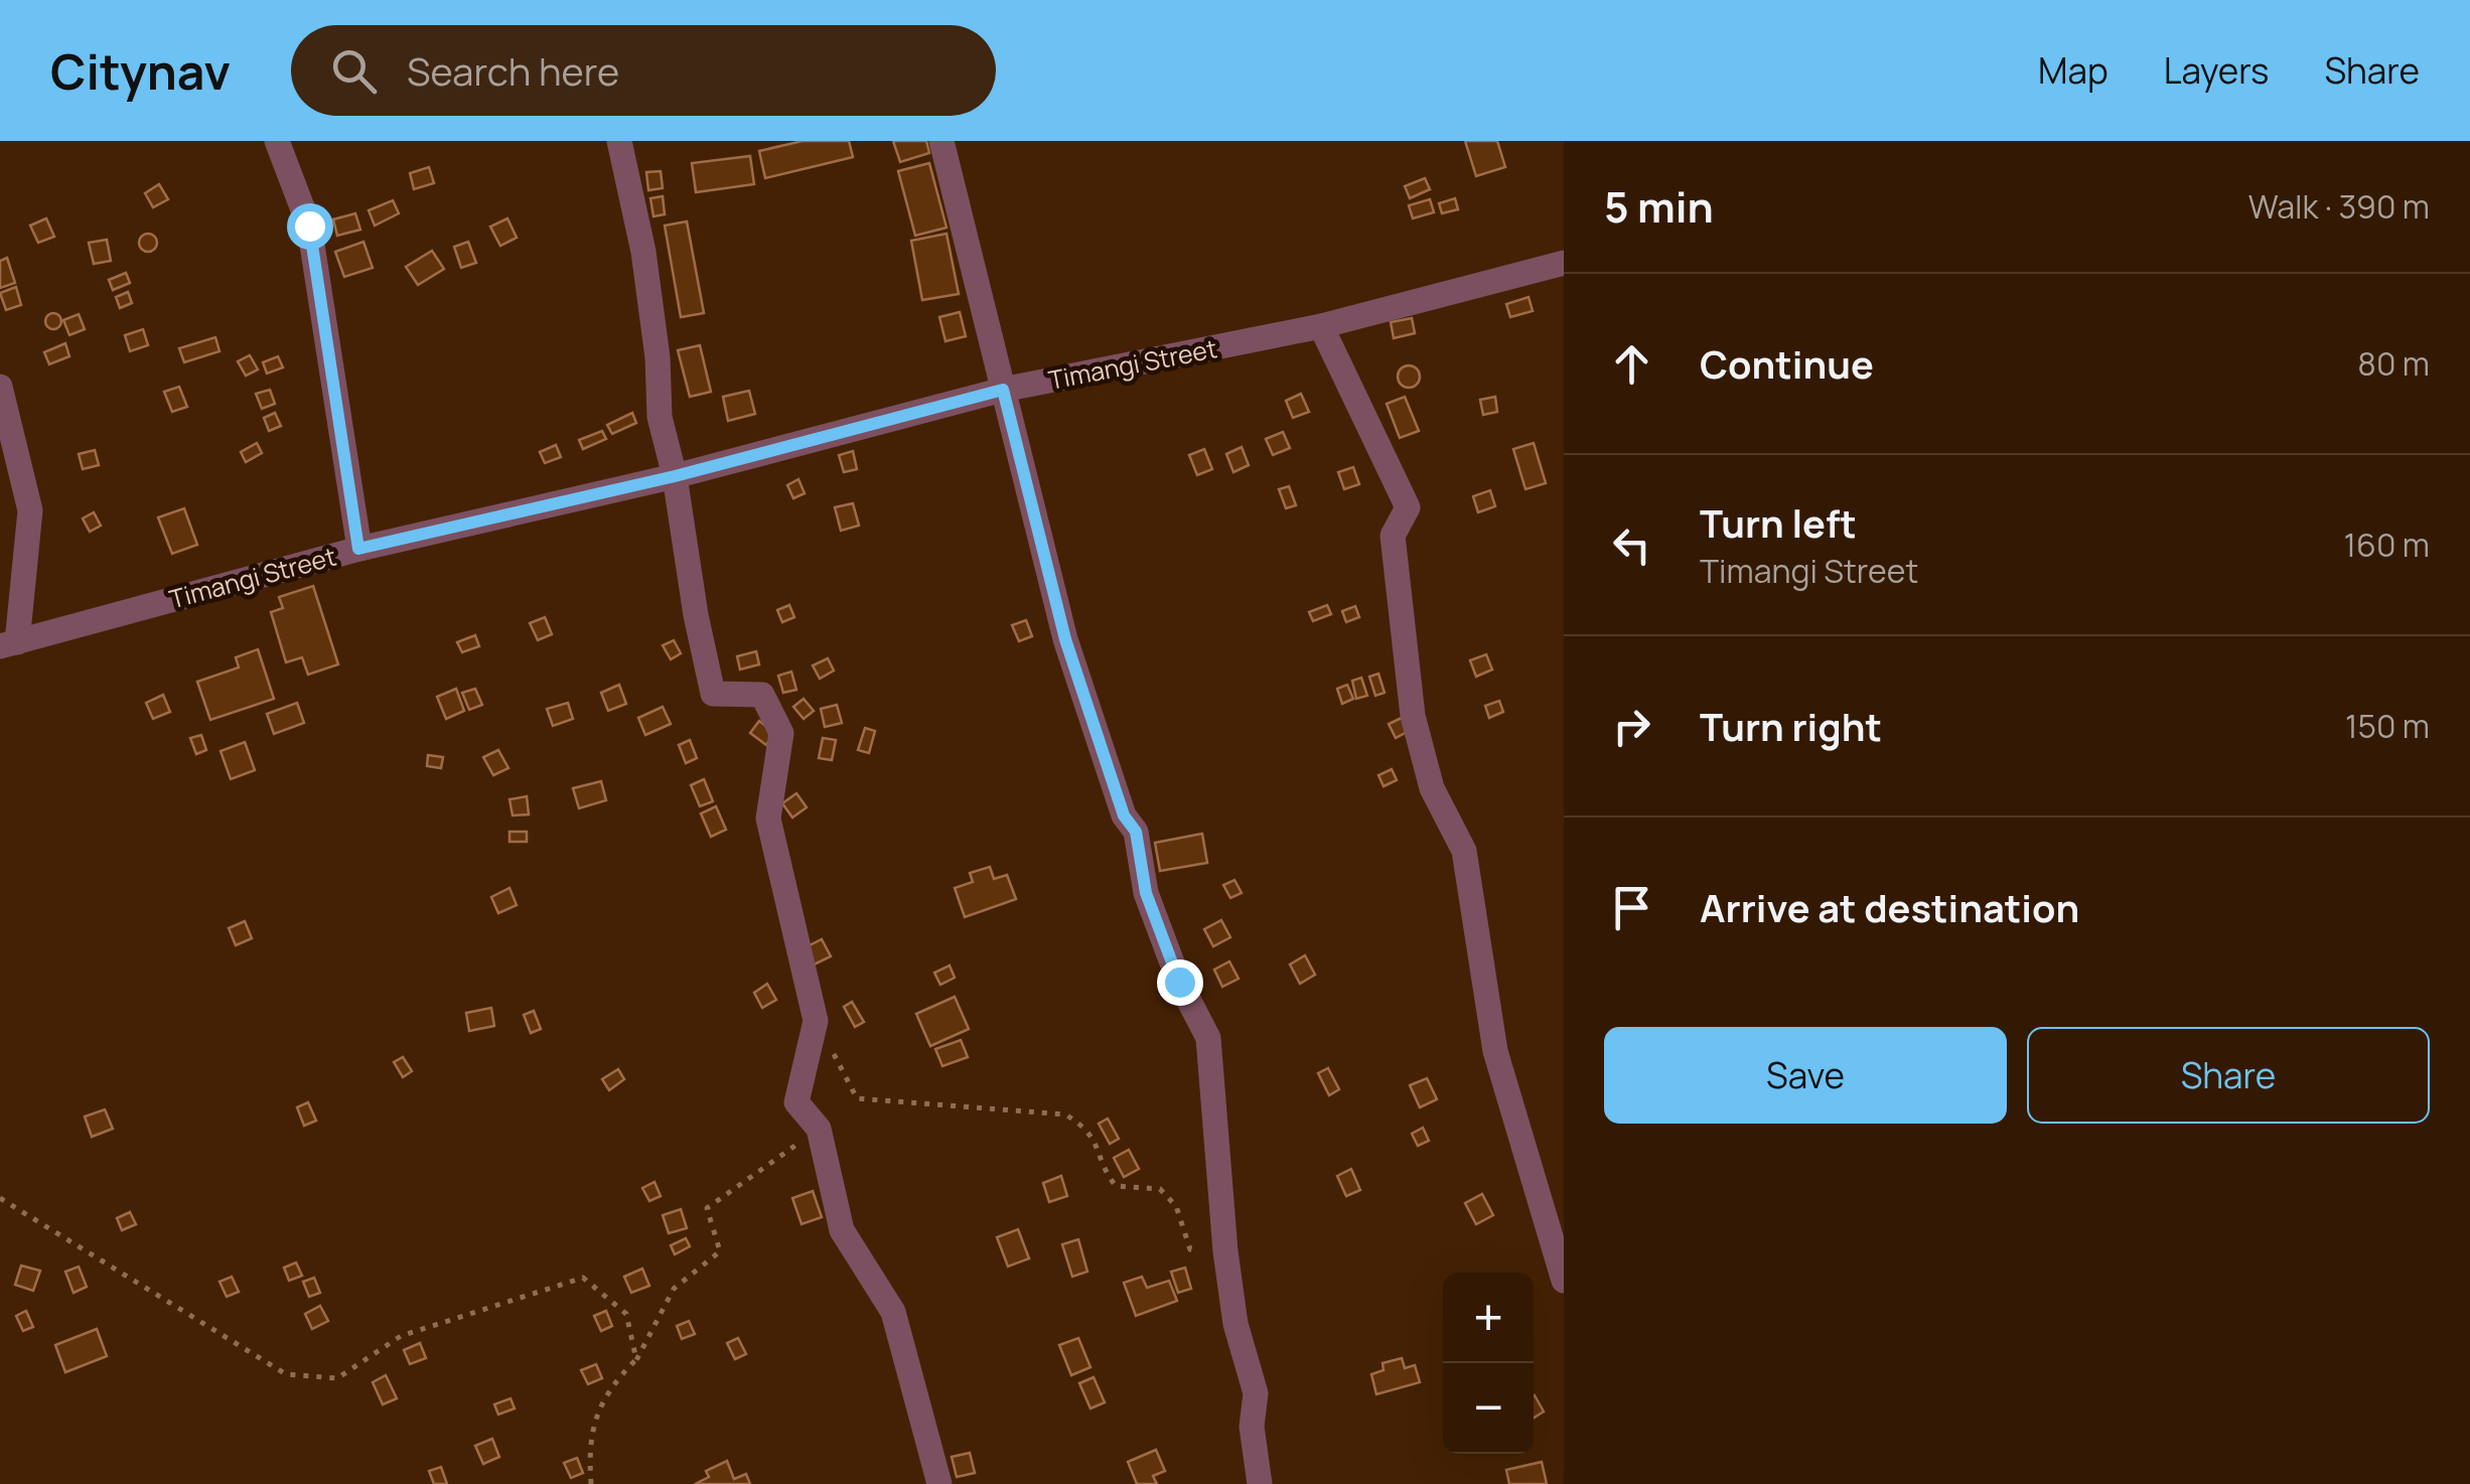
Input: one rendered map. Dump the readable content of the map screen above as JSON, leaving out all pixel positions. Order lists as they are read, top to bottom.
{
  "streets": {
    "street": ["Timangi Street"]
  },
  "page": {
    "header": "Citynav",
    "search": "Search here",
    "nav": ["Map", "Layers", "Share"],
    "heading": ["5 min", "Walk · 390 m"],
    "list": [
      ["Continue", "80 m"],
      ["Turn left", "Timangi Street", "160 m"],
      ["Turn right", "150 m"],
      "Arrive at destination"
    ],
    "buttons": ["Save", "Share"],
    "map_buttons": ["+", "−"]
  }
}
